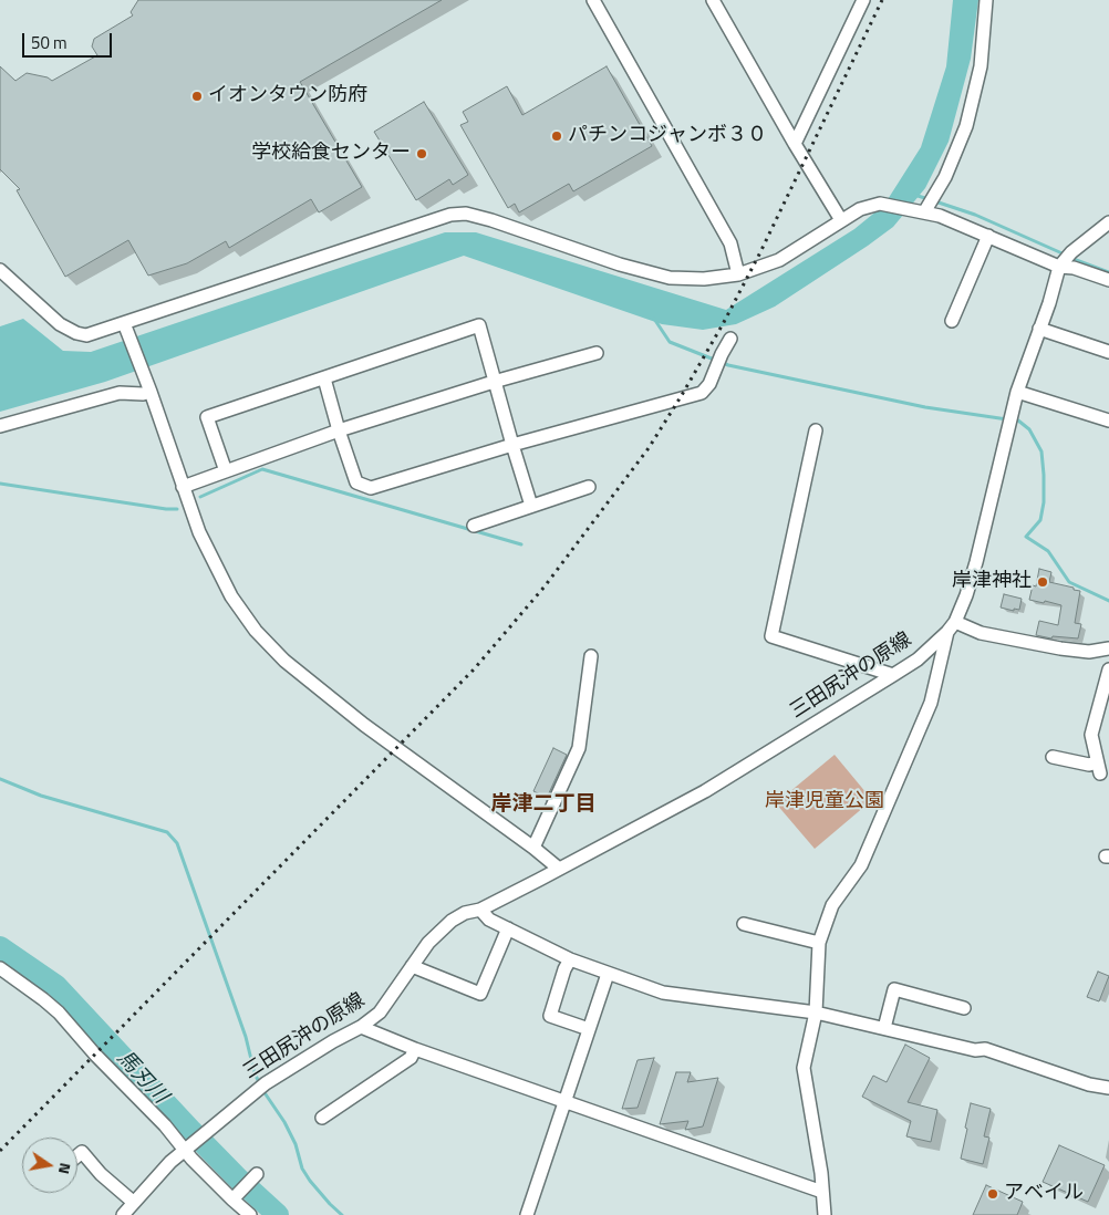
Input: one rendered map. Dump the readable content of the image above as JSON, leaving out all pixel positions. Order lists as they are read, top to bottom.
{
  "streets": {
    "street": ["三田尻沖の原線"]
  },
  "districts": ["岸津二丁目"],
  "water": ["馬刃川"],
  "parks": ["岸津児童公園"],
  "places": [
    "イオンタウン防府",
    "パチンコジャンボ３０",
    "学校給食センター",
    "岸津神社",
    "アベイル"
  ],
  "scale_bar": "50 m",
  "north": "right"
}
